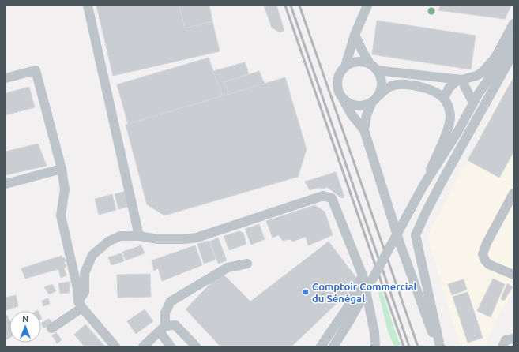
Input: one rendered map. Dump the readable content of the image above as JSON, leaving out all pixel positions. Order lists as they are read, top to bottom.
{
  "places": ["Comptoir Commercial du Sénégal"],
  "north": "top"
}
